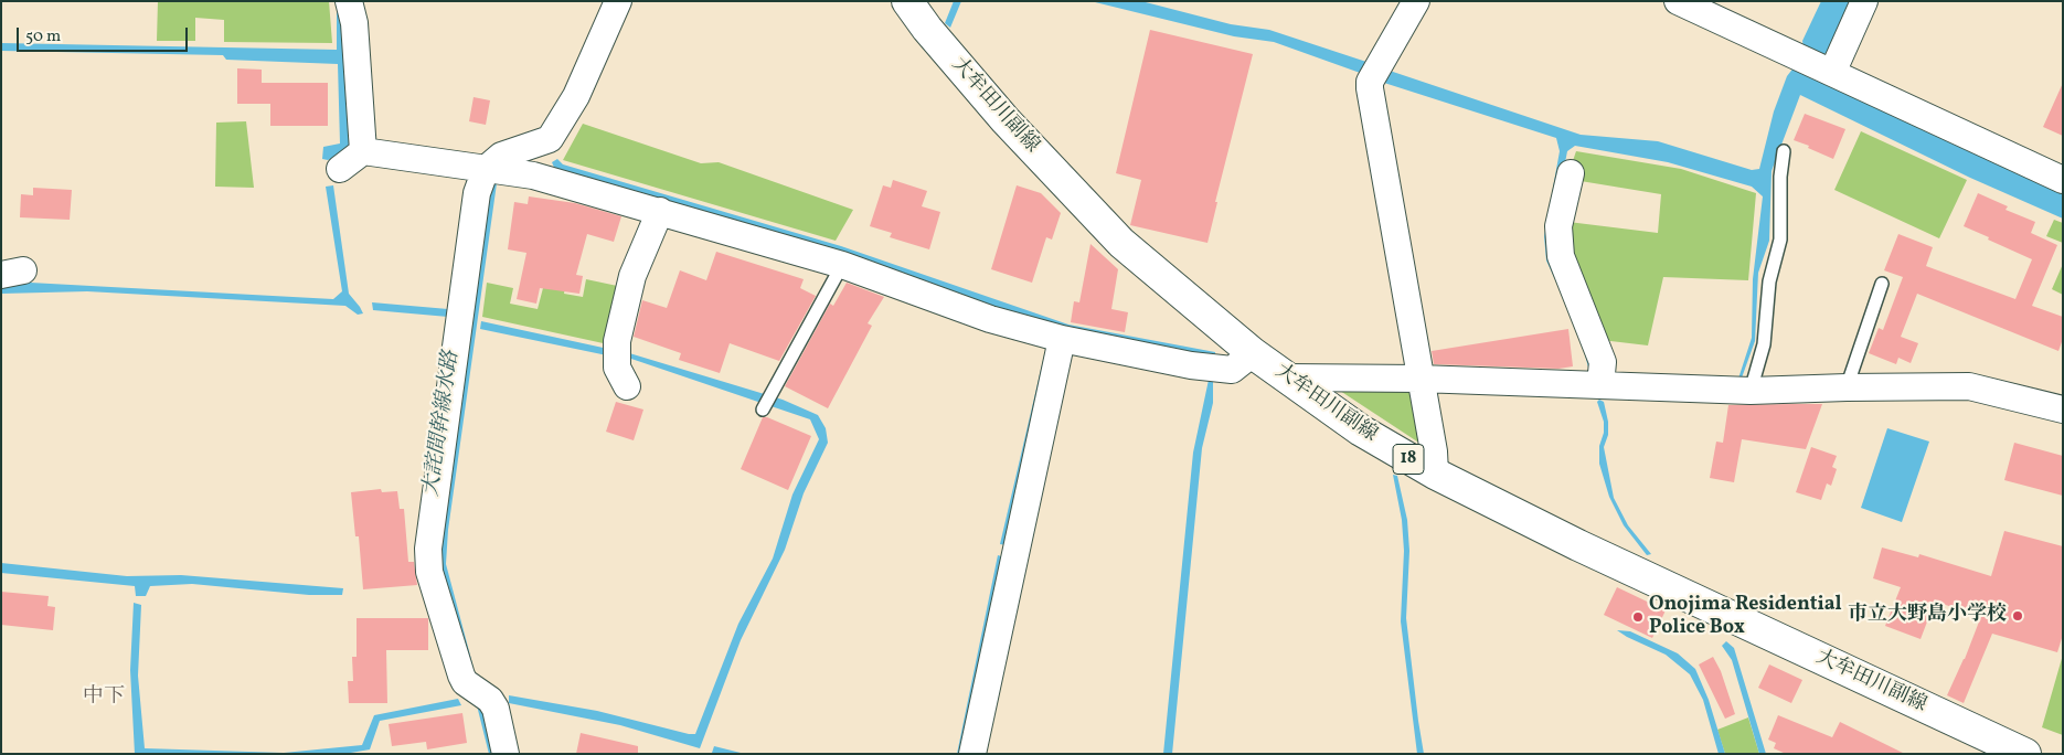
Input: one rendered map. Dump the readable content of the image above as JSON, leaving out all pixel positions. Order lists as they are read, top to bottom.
{
  "streets": {
    "main road": ["大牟田川副線", "18"]
  },
  "districts": ["中下"],
  "water": ["大詫間幹線水路"],
  "places": ["市立大野島小学校", "Onojima Residential Police Box"],
  "scale_bar": "50 m"
}
